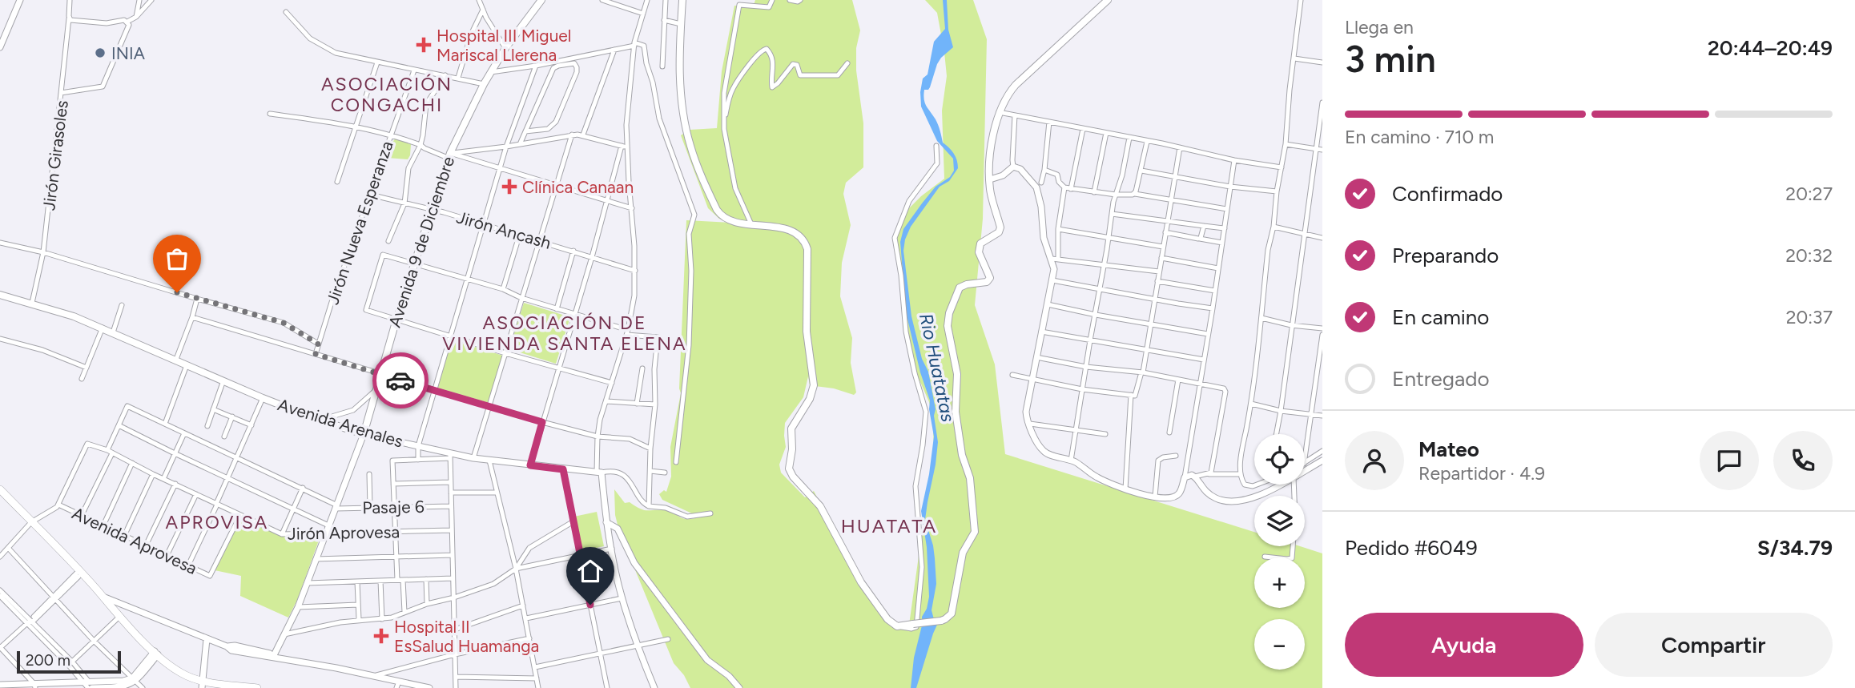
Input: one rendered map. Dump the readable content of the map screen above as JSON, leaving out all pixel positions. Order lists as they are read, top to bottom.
{
  "streets": {
    "main road": ["Avenida 9 de Diciembre", "Avenida Arenales"],
    "street": [
      "Jirón Girasoles",
      "Jirón Nueva Esperanza",
      "Jirón Ancash",
      "Pasaje 6",
      "Jirón Aprovesa",
      "Avenida Aprovesa"
    ]
  },
  "crossings": [
    ["Jirón Girasoles", "Avenida Arenales"],
    ["Jirón Nueva Esperanza", "Jirón Ancash"],
    ["Jirón Ancash", "Avenida 9 de Diciembre"],
    ["Avenida 9 de Diciembre", "Avenida Arenales"],
    ["Avenida 9 de Diciembre", "Pasaje 6"],
    ["Avenida 9 de Diciembre", "Jirón Aprovesa"],
    ["Jirón Aprovesa", "Avenida Aprovesa"]
  ],
  "districts": [
    "ASOCIACIÓN CONGACHI",
    "ASOCIACIÓN DE VIVIENDA SANTA ELENA",
    "APROVISA",
    "HUATATA"
  ],
  "water": ["Rio Huatatas"],
  "places": {
    "health": ["Hospital III Miguel Mariscal Llerena", "Clínica Canaan", "Hospital II EsSalud Huamanga"],
    "other": ["INIA"]
  },
  "scale_bar": "200 m",
  "page": {
    "heading": ["3 min", "Llega en", "20:44–20:49"],
    "panel": [
      "Mateo",
      "Repartidor · 4.9",
      "Pedido #6049",
      "S/34.79"
    ],
    "bar": "En camino · 710 m",
    "list": [
      ["Confirmado", "20:27"],
      ["Preparando", "20:32"],
      ["En camino", "20:37"],
      "Entregado"
    ],
    "map_buttons": ["+", "−"],
    "buttons": ["Ayuda", "Compartir"],
    "scale": "200 m"
  }
}
